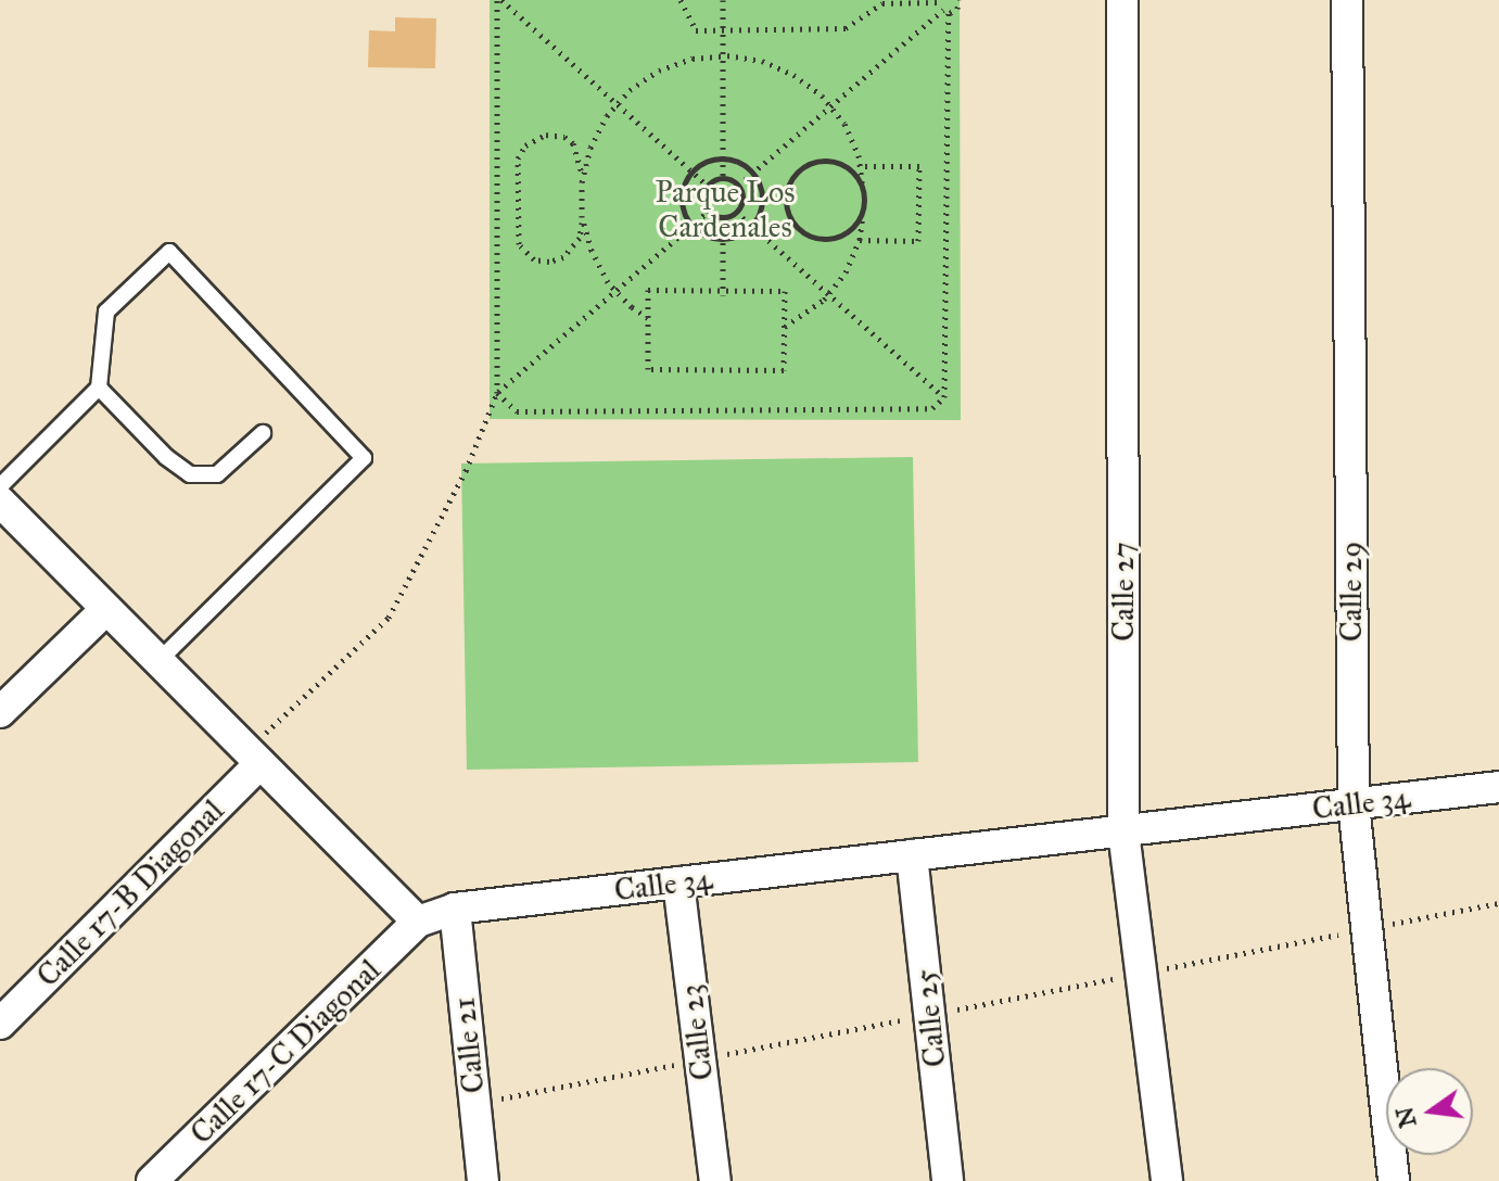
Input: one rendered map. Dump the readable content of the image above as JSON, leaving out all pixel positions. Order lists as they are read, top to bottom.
{
  "streets": {
    "street": [
      "Calle 27",
      "Calle 29",
      "Calle 34",
      "Calle 17-B Diagonal",
      "Calle 25",
      "Calle 23",
      "Calle 21",
      "Calle 17-C Diagonal"
    ]
  },
  "crossings": [
    ["Calle 27", "Calle 34"],
    ["Calle 29", "Calle 34"],
    ["Calle 34", "Calle 25"],
    ["Calle 34", "Calle 23"],
    ["Calle 34", "Calle 21"],
    ["Calle 34", "Calle 17-C Diagonal"]
  ],
  "parks": ["Parque Los Cardenales"],
  "north": "left"
}
